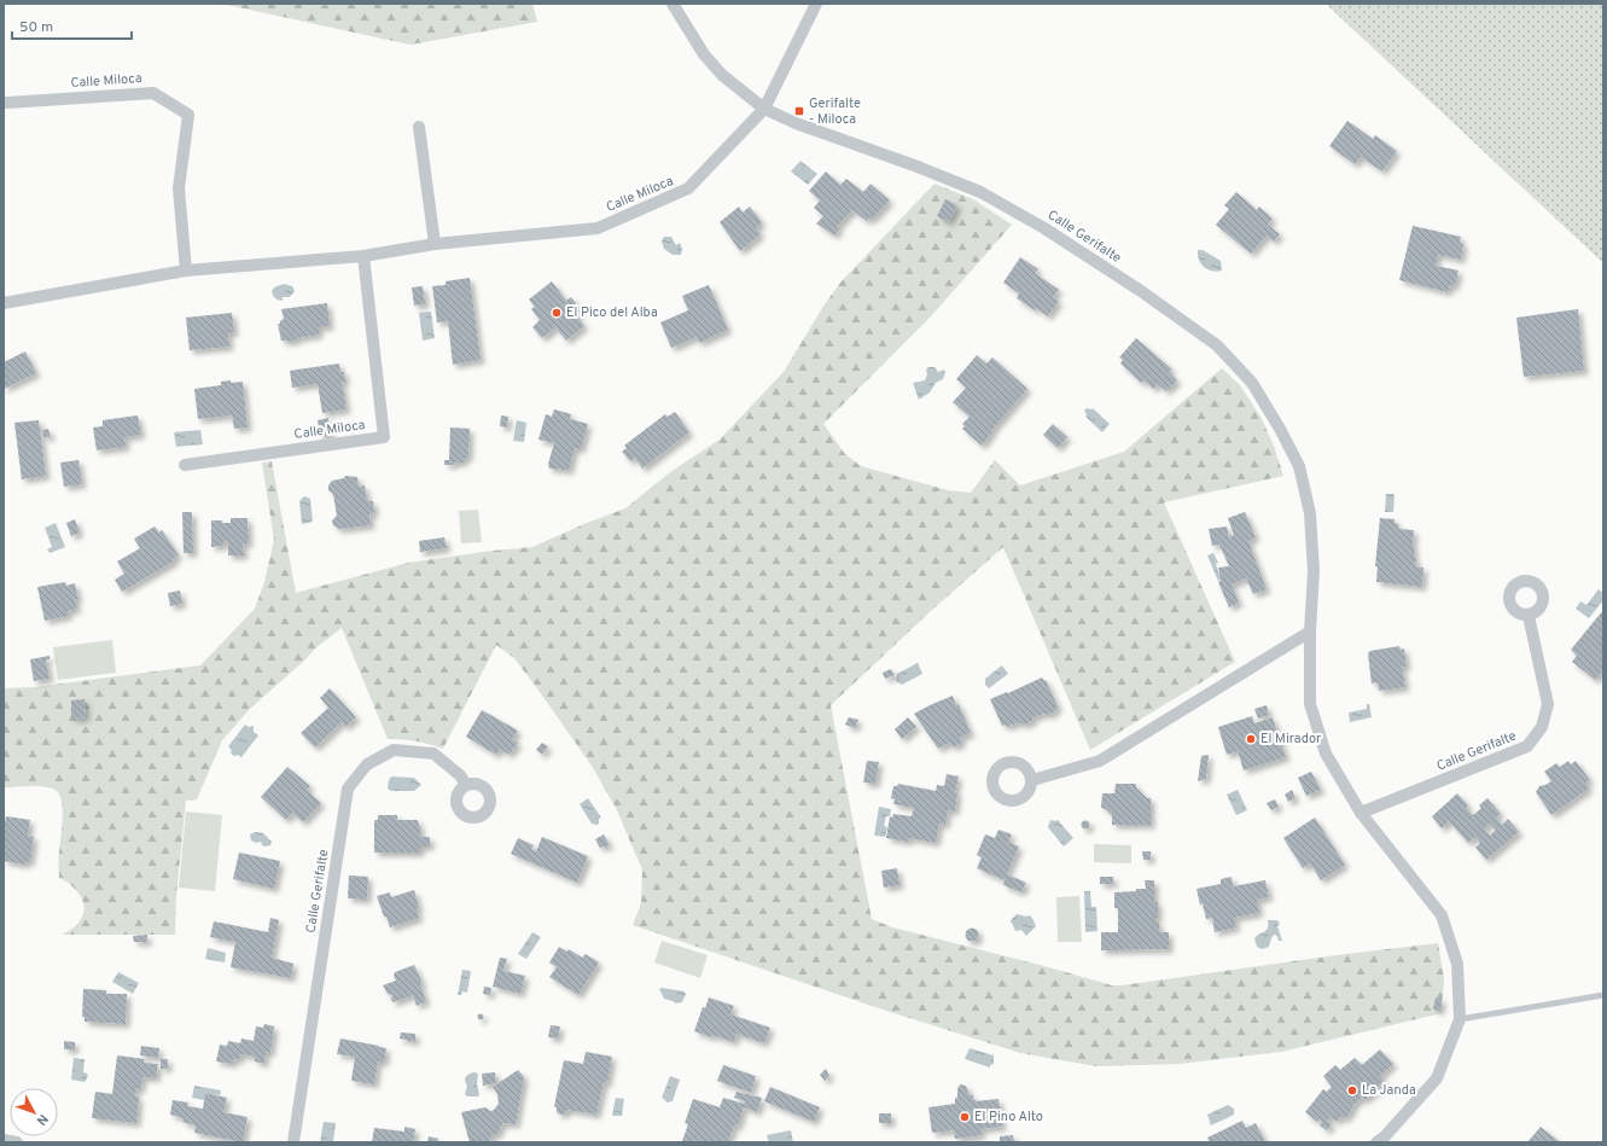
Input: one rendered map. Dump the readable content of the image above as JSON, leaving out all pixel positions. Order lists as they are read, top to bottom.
{
  "streets": {
    "street": ["Calle Miloca", "Calle Gerifalte"]
  },
  "crossings": [
    ["Calle Miloca", "Calle Gerifalte"]
  ],
  "places": {
    "transit": ["Gerifalte - Miloca"],
    "other": [
      "El Pico del Alba",
      "El Mirador",
      "La Janda",
      "El Pino Alto"
    ]
  },
  "scale_bar": "50 m",
  "north": "bottom right"
}
